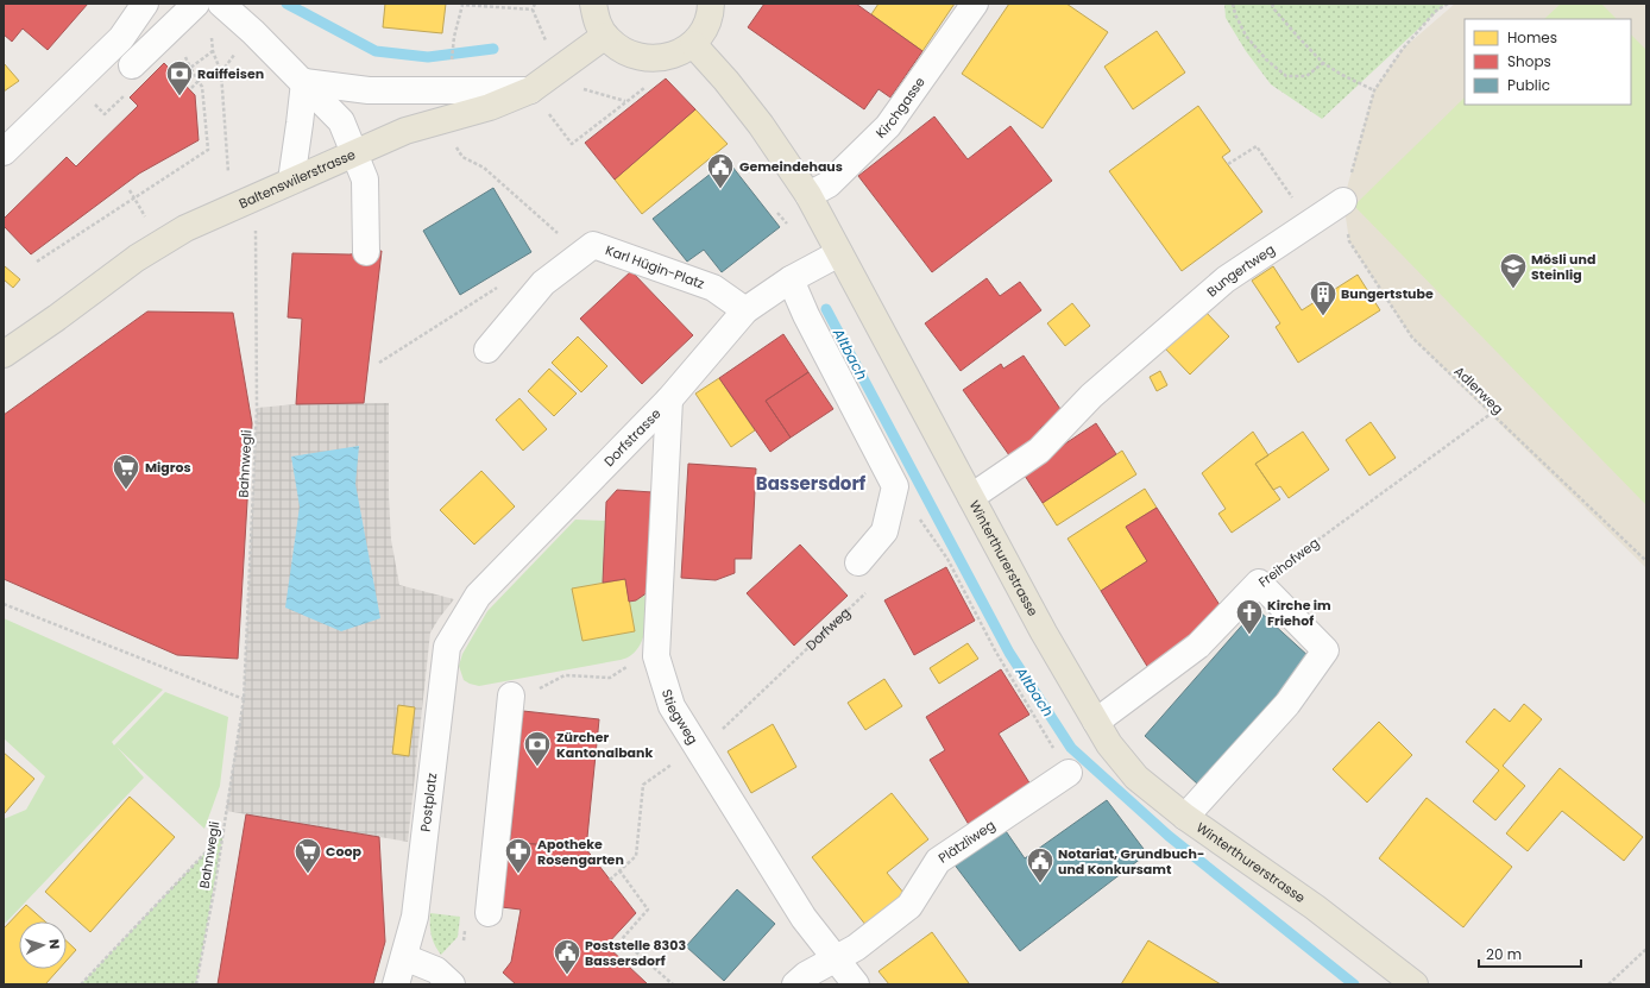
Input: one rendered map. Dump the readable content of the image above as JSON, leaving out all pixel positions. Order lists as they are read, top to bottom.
{
  "streets": {
    "main road": ["Baltenswilerstrasse", "Winterthurerstrasse"],
    "street": [
      "Kirchgasse",
      "Karl Hügin-Platz",
      "Bungertweg",
      "Dorfstrasse",
      "Freihofweg",
      "Stiegweg",
      "Postplatz",
      "Plätzliweg"
    ],
    "path": ["Adlerweg", "Bahnwegli", "Dorfweg"]
  },
  "crossings": [
    ["Kirchgasse", "Winterthurerstrasse"],
    ["Karl Hügin-Platz", "Dorfstrasse"],
    ["Bungertweg", "Adlerweg"],
    ["Bungertweg", "Winterthurerstrasse"],
    ["Adlerweg", "Freihofweg"],
    ["Dorfstrasse", "Winterthurerstrasse"],
    ["Dorfstrasse", "Stiegweg"],
    ["Dorfstrasse", "Postplatz"],
    ["Winterthurerstrasse", "Freihofweg"],
    ["Dorfweg", "Stiegweg"],
    ["Stiegweg", "Plätzliweg"]
  ],
  "districts": ["Bassersdorf"],
  "water": ["Altbach"],
  "places": {
    "bank": ["Raiffeisen", "Zürcher Kantonalbank"],
    "public building": ["Gemeindehaus", "Notariat, Grundbuch- und Konkursamt", "Poststelle 8303 Bassersdorf"],
    "school or university": ["Mösli und Steinlig"],
    "building": ["Bungertstube"],
    "supermarket": ["Migros", "Coop"],
    "church": ["Kirche im Friehof"],
    "pharmacy": ["Apotheke Rosengarten"]
  },
  "legend": ["Homes", "Shops", "Public"],
  "scale_bar": "20 m",
  "north": "right"
}
